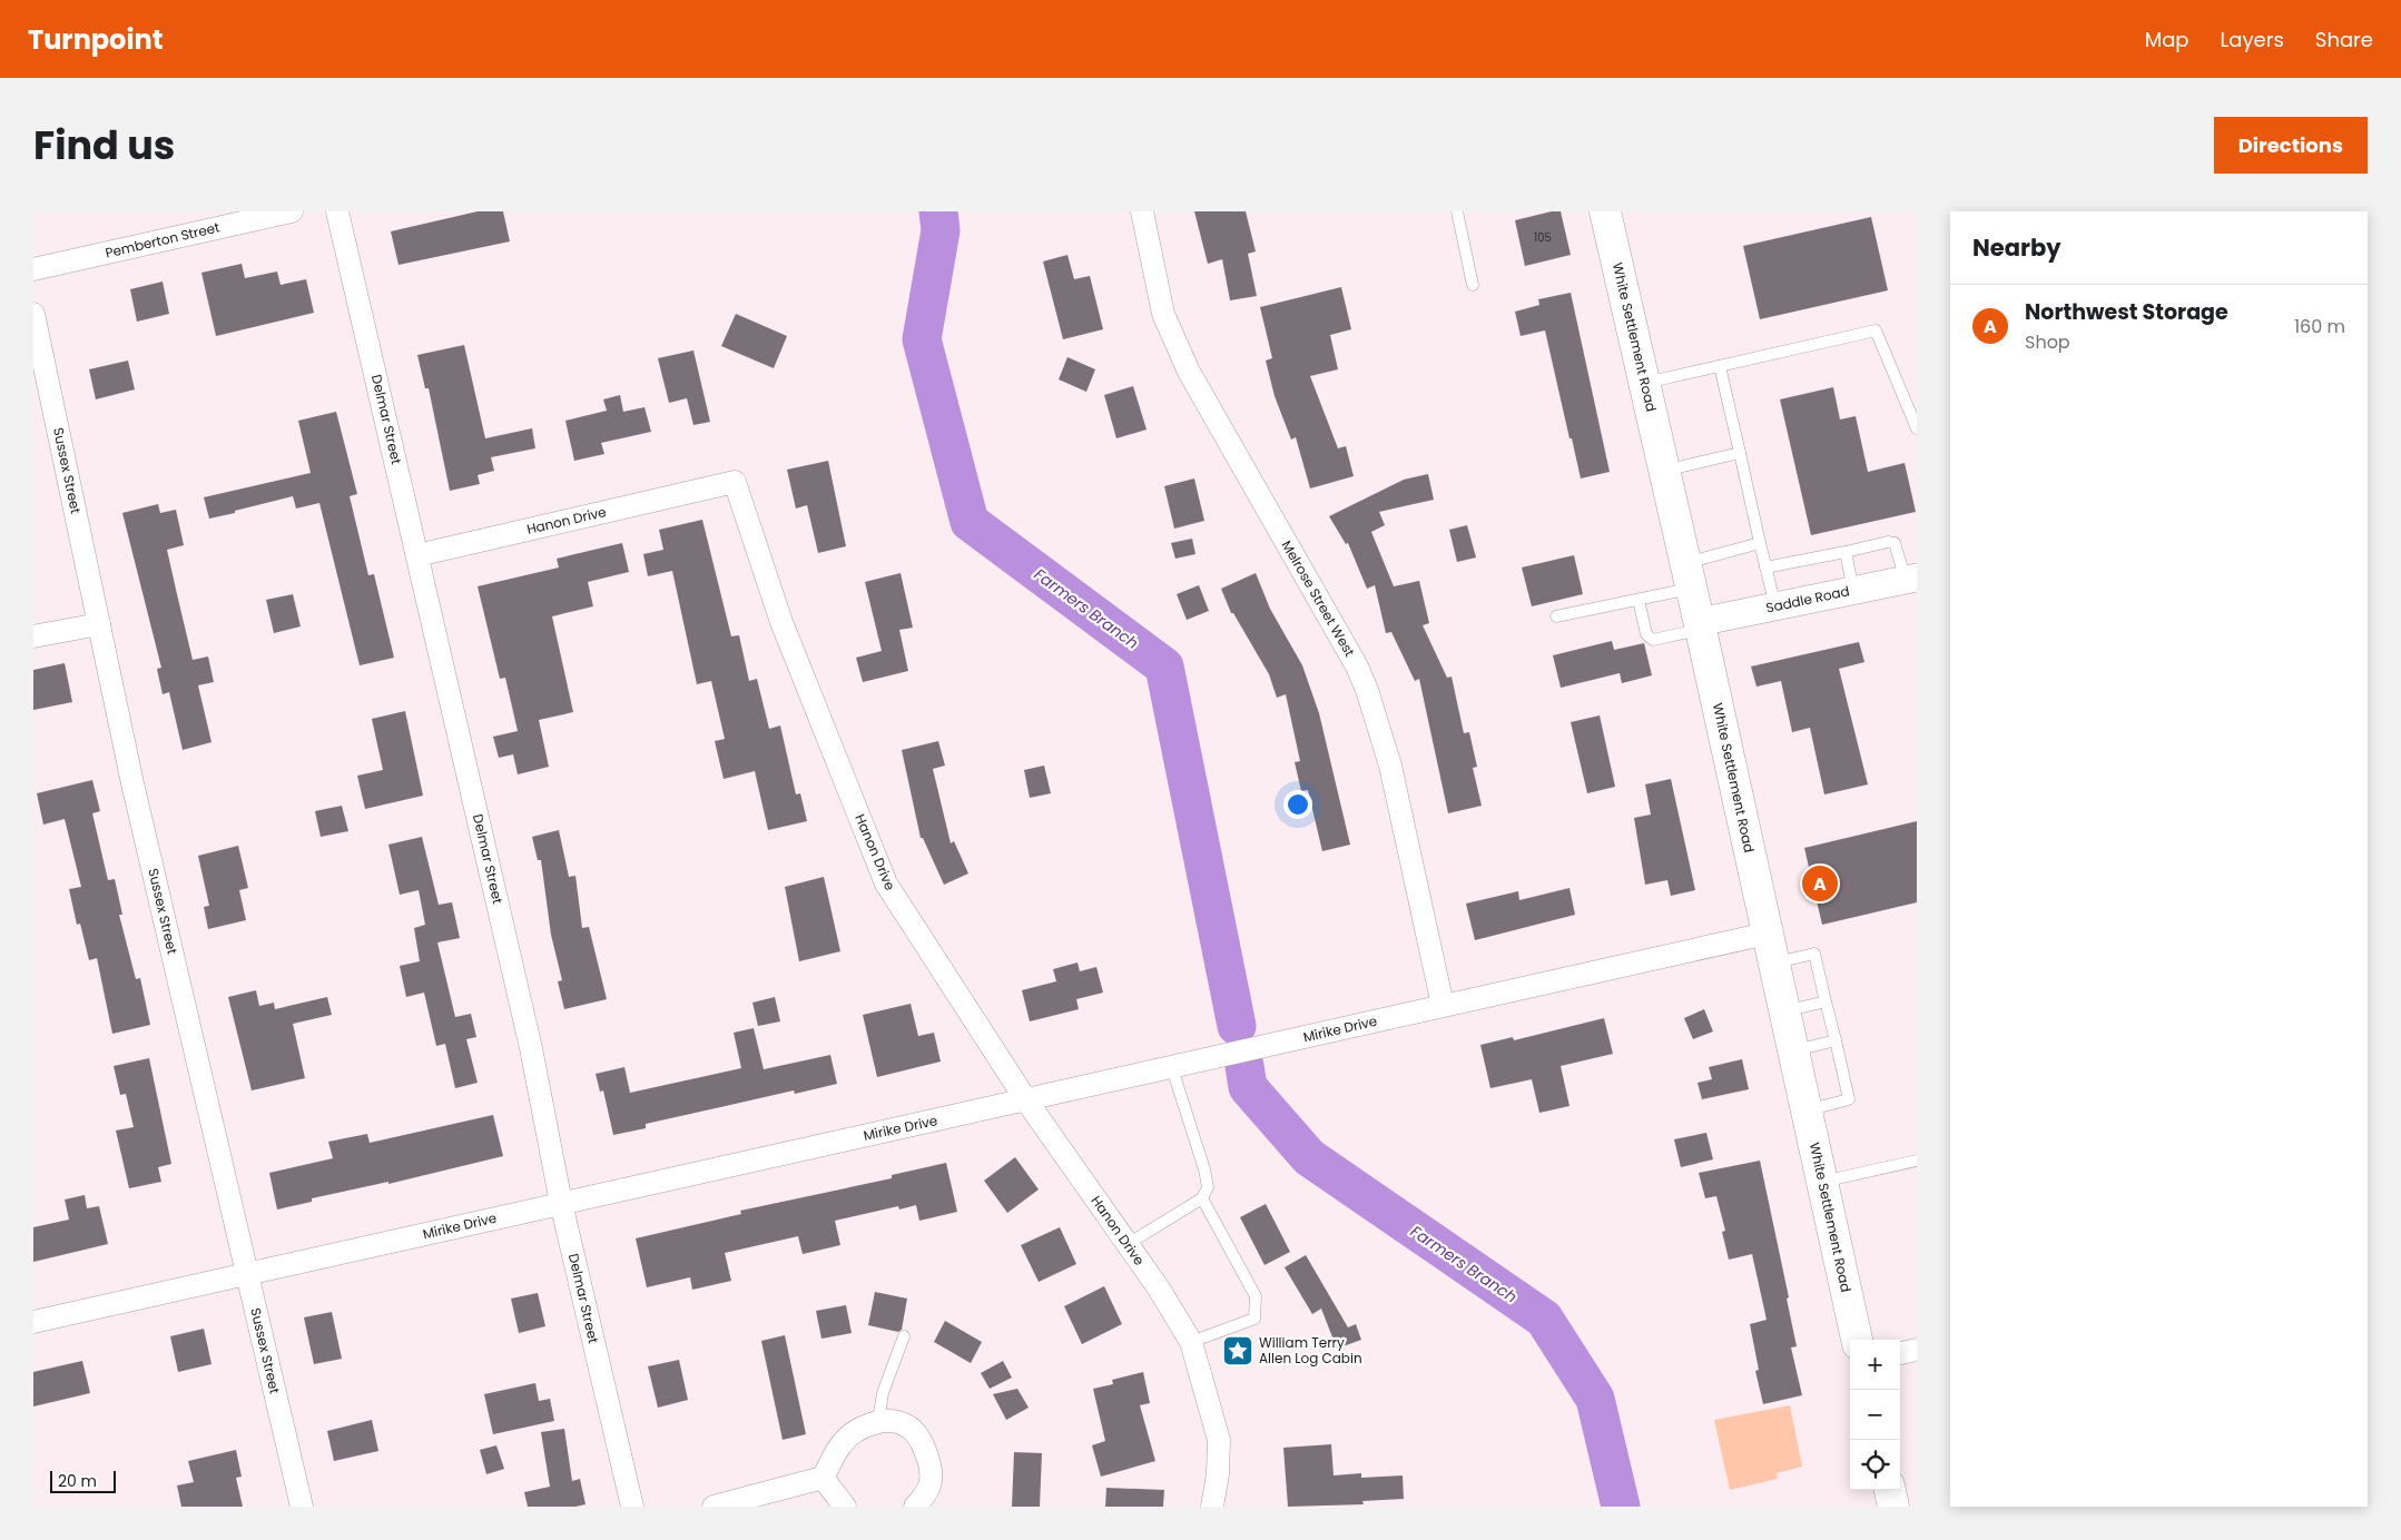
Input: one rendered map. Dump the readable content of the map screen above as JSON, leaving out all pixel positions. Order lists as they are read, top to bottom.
{
  "streets": {
    "main road": ["White Settlement Road"],
    "street": [
      "Pemberton Street",
      "Delmar Street",
      "Sussex Street",
      "Hanon Drive",
      "Melrose Street West",
      "Saddle Road",
      "Mirike Drive"
    ]
  },
  "crossings": [
    ["White Settlement Road", "Saddle Road"],
    ["White Settlement Road", "Mirike Drive"],
    ["Delmar Street", "Hanon Drive"],
    ["Delmar Street", "Mirike Drive"],
    ["Sussex Street", "Mirike Drive"],
    ["Hanon Drive", "Mirike Drive"],
    ["Melrose Street West", "Mirike Drive"]
  ],
  "water": ["Farmers Branch"],
  "places": {
    "place": ["William Terry Allen Log Cabin"]
  },
  "house_numbers": ["105"],
  "scale_bar": "20 m",
  "page": {
    "header": "Turnpoint",
    "nav": ["Map", "Layers", "Share"],
    "title": "Find us",
    "buttons": "Directions",
    "heading": "Nearby",
    "list": [
      {
        "mark": "A",
        "name": "Northwest Storage",
        "note": "Shop",
        "value": "160 m"
      }
    ],
    "pins": "A",
    "map_buttons": ["+", "−"],
    "scale": "20 m"
  }
}
